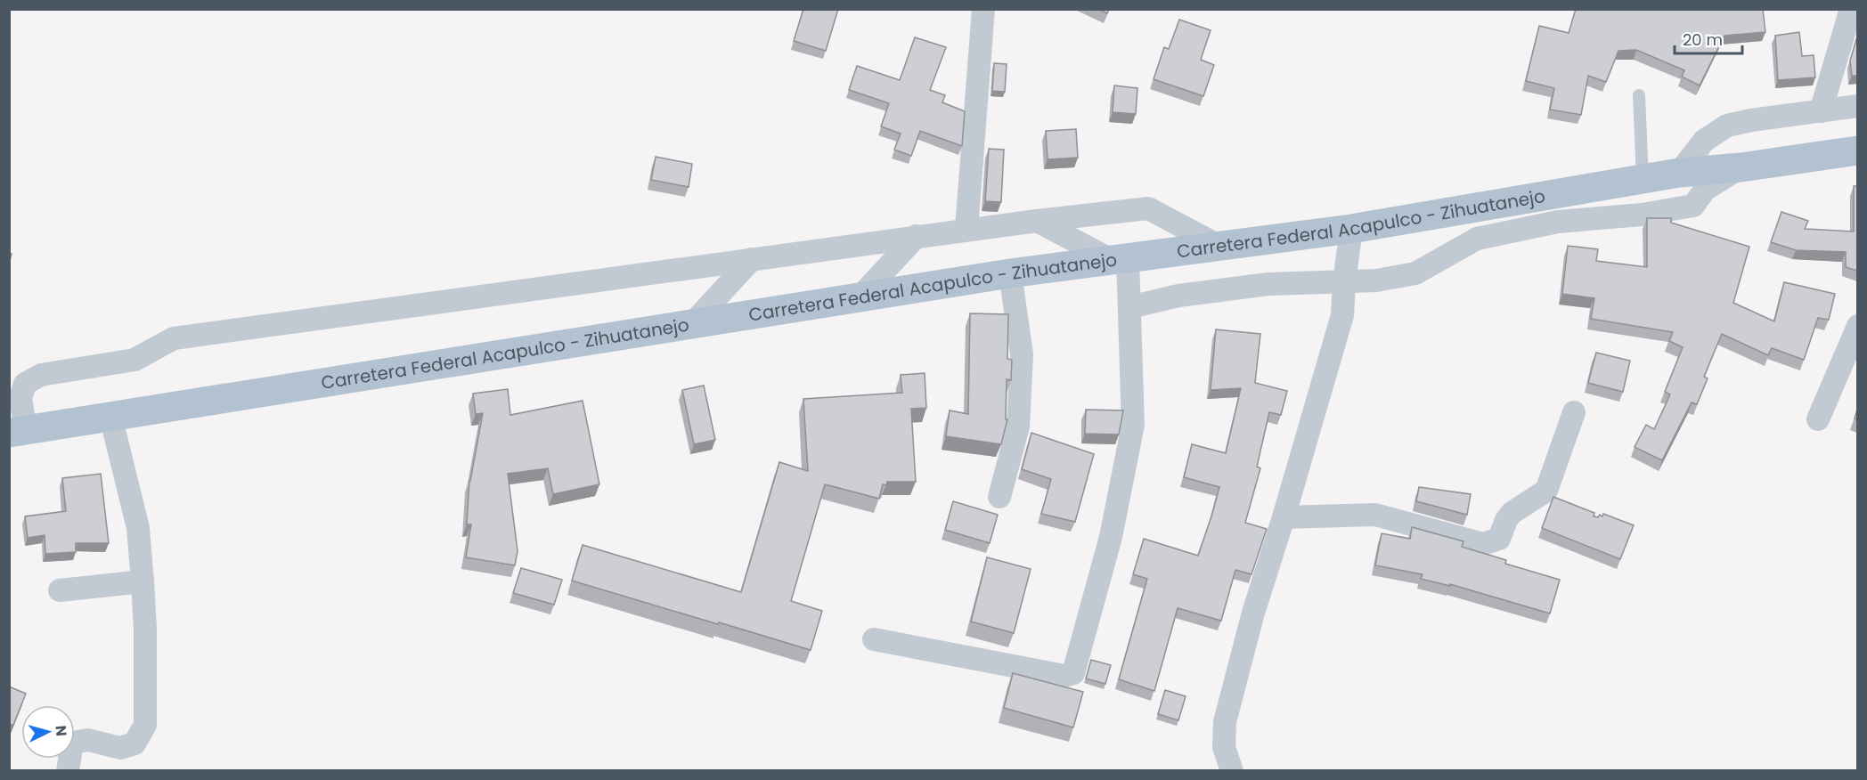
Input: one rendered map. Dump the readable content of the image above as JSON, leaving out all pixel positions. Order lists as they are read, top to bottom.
{
  "streets": {
    "main road": ["Carretera Federal Acapulco - Zihuatanejo"]
  },
  "scale_bar": "20 m",
  "north": "right"
}
